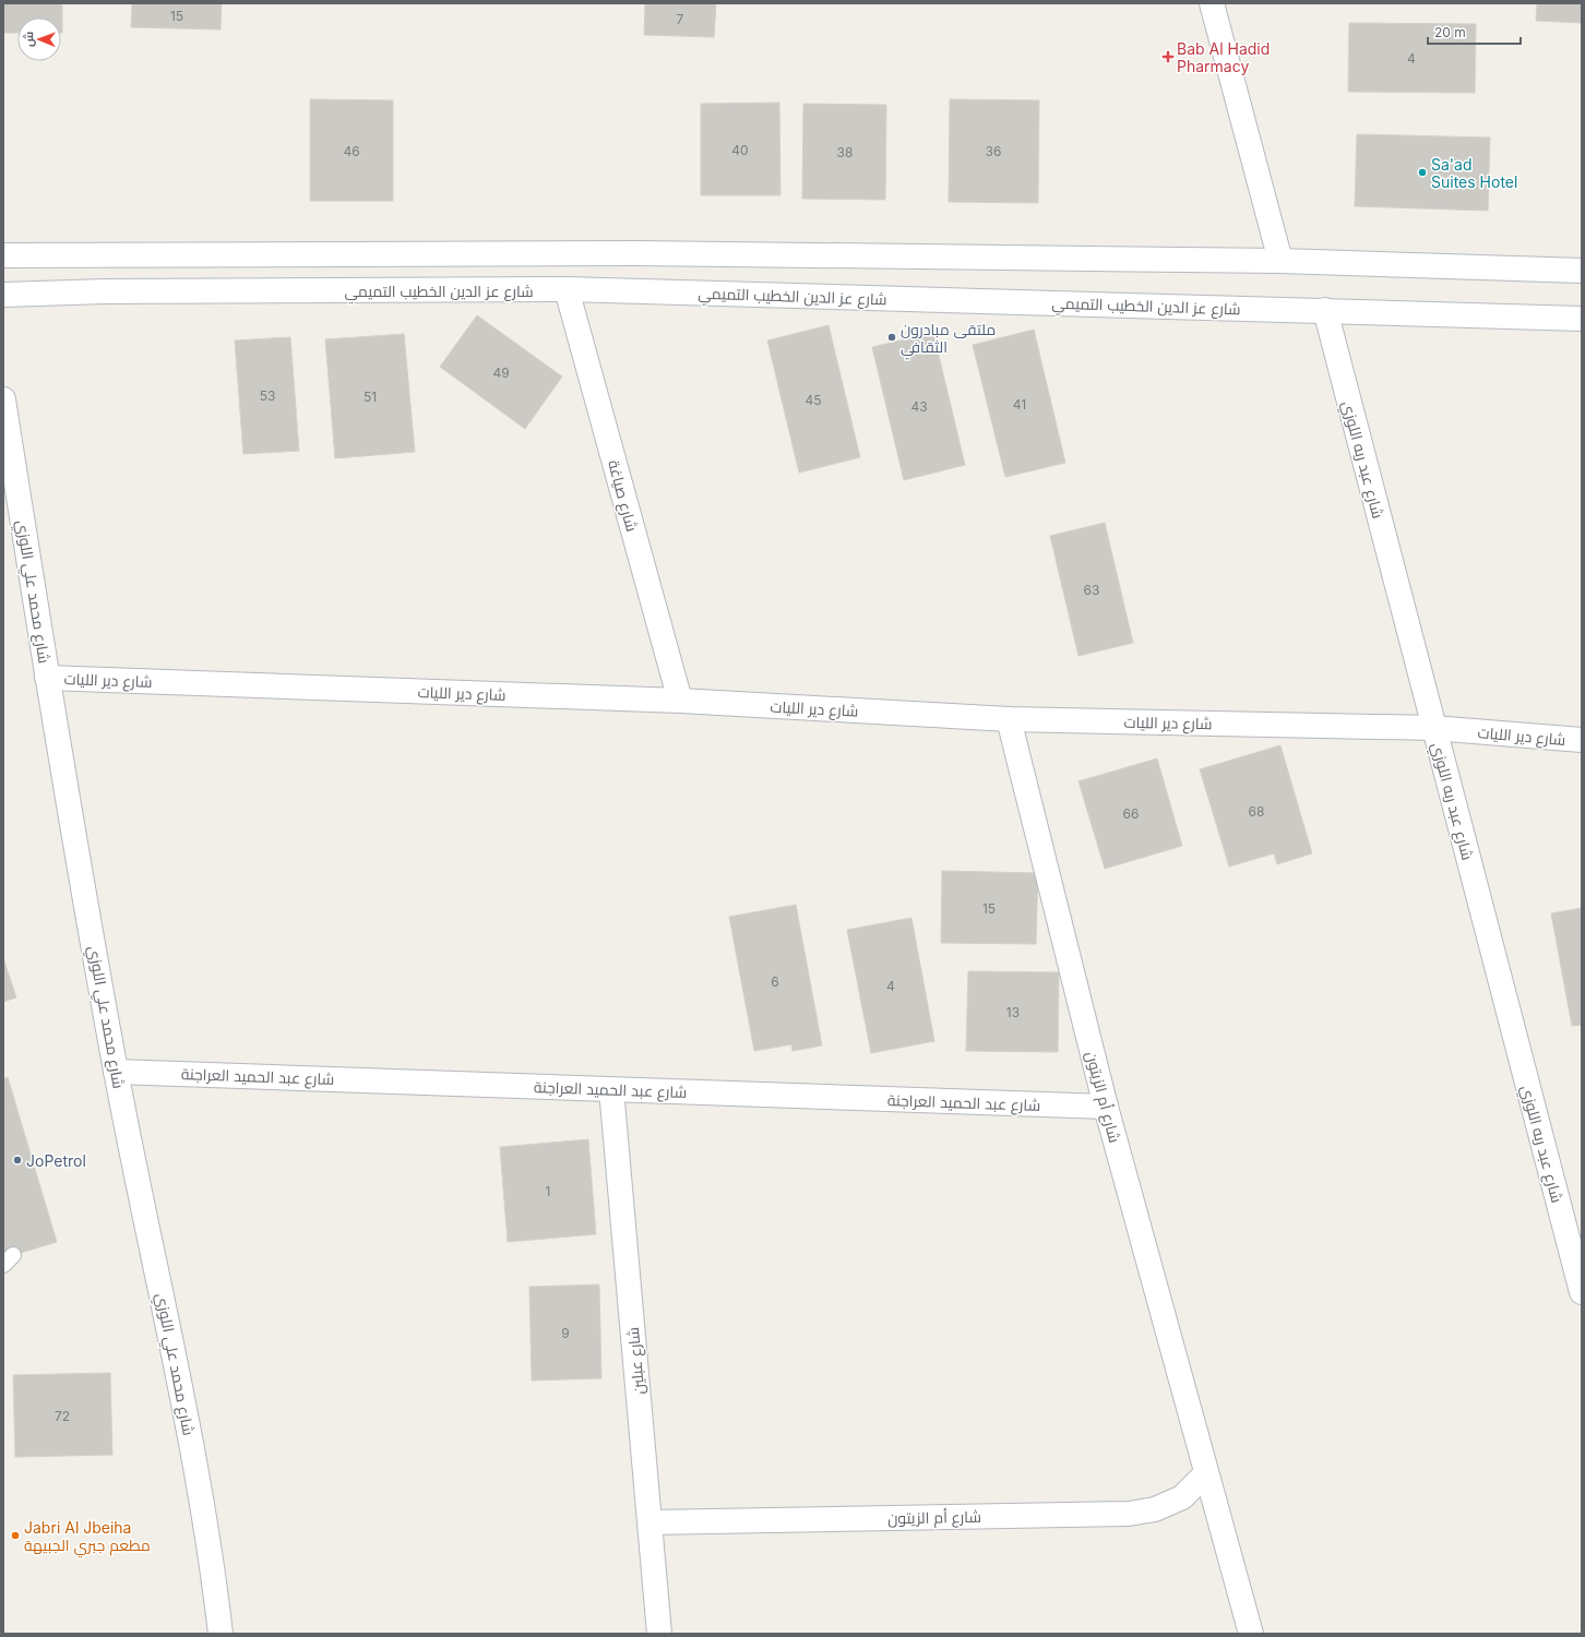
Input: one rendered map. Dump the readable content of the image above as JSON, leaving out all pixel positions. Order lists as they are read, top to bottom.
{
  "streets": {
    "street": [
      "شارع عز الدين الخطيب التميمي",
      "شارع عبد ربه اللوزي",
      "شارع صياغة",
      "شارع محمد علي اللوزي",
      "شارع دير الليات",
      "شارع عبد الحميد العراجنة",
      "شارع أم الزيتون",
      "شارع عبلين"
    ]
  },
  "crossings": [
    ["شارع عز الدين الخطيب التميمي", "شارع عبد ربه اللوزي"],
    ["شارع عز الدين الخطيب التميمي", "شارع صياغة"],
    ["شارع عبد ربه اللوزي", "شارع دير الليات"],
    ["شارع صياغة", "شارع دير الليات"],
    ["شارع محمد علي اللوزي", "شارع دير الليات"],
    ["شارع محمد علي اللوزي", "شارع عبد الحميد العراجنة"],
    ["شارع دير الليات", "شارع أم الزيتون"],
    ["شارع عبد الحميد العراجنة", "شارع أم الزيتون"],
    ["شارع عبد الحميد العراجنة", "شارع عبلين"],
    ["شارع أم الزيتون", "شارع عبلين"]
  ],
  "places": {
    "health": ["Bab Al Hadid Pharmacy"],
    "other": [
      "Sa'ad Suites Hotel",
      "ملتقى مبادرون الثقافي",
      "JoPetrol",
      "Jabri Al Jbeiha مطعم جبري الجبيهة"
    ]
  },
  "house_numbers": [
    "15",
    "7",
    "4",
    "40",
    "46",
    "36",
    "38",
    "49",
    "53",
    "51",
    "45",
    "41",
    "43",
    "63",
    "68",
    "66",
    "15",
    "6",
    "4",
    "13",
    "1",
    "9",
    "72"
  ],
  "scale_bar": "20 m",
  "north": "left"
}
